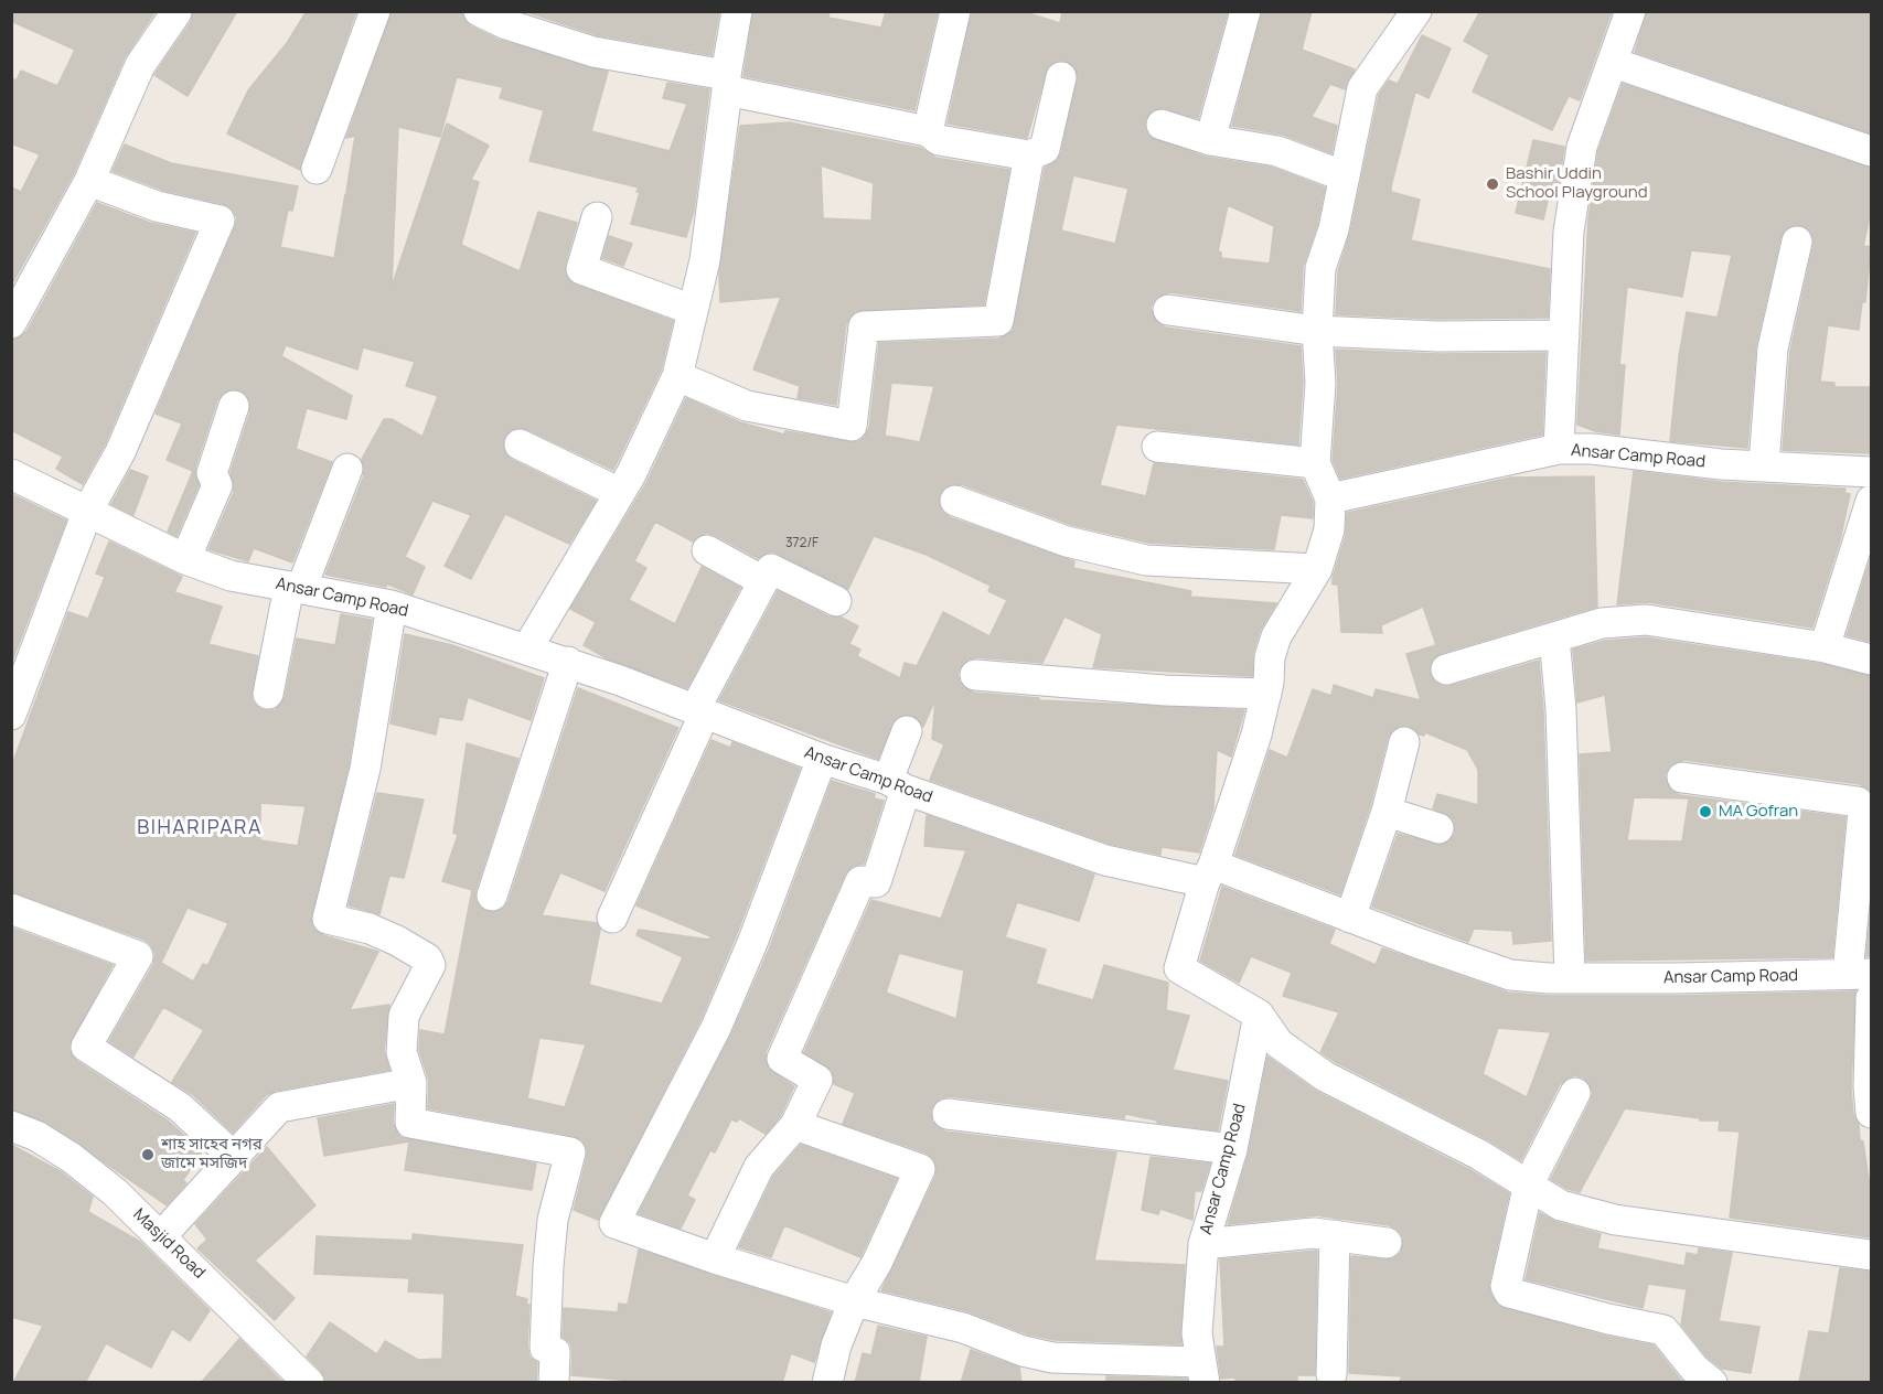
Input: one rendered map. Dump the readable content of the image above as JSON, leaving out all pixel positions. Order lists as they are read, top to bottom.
{
  "streets": {
    "street": ["Ansar Camp Road", "Masjid Road"]
  },
  "districts": ["BIHARIPARA"],
  "places": ["Bashir Uddin School Playground", "MA Gofran", "শাহ সাহেব নগর জামে মসজিদ"],
  "house_numbers": ["372/F"]
}
